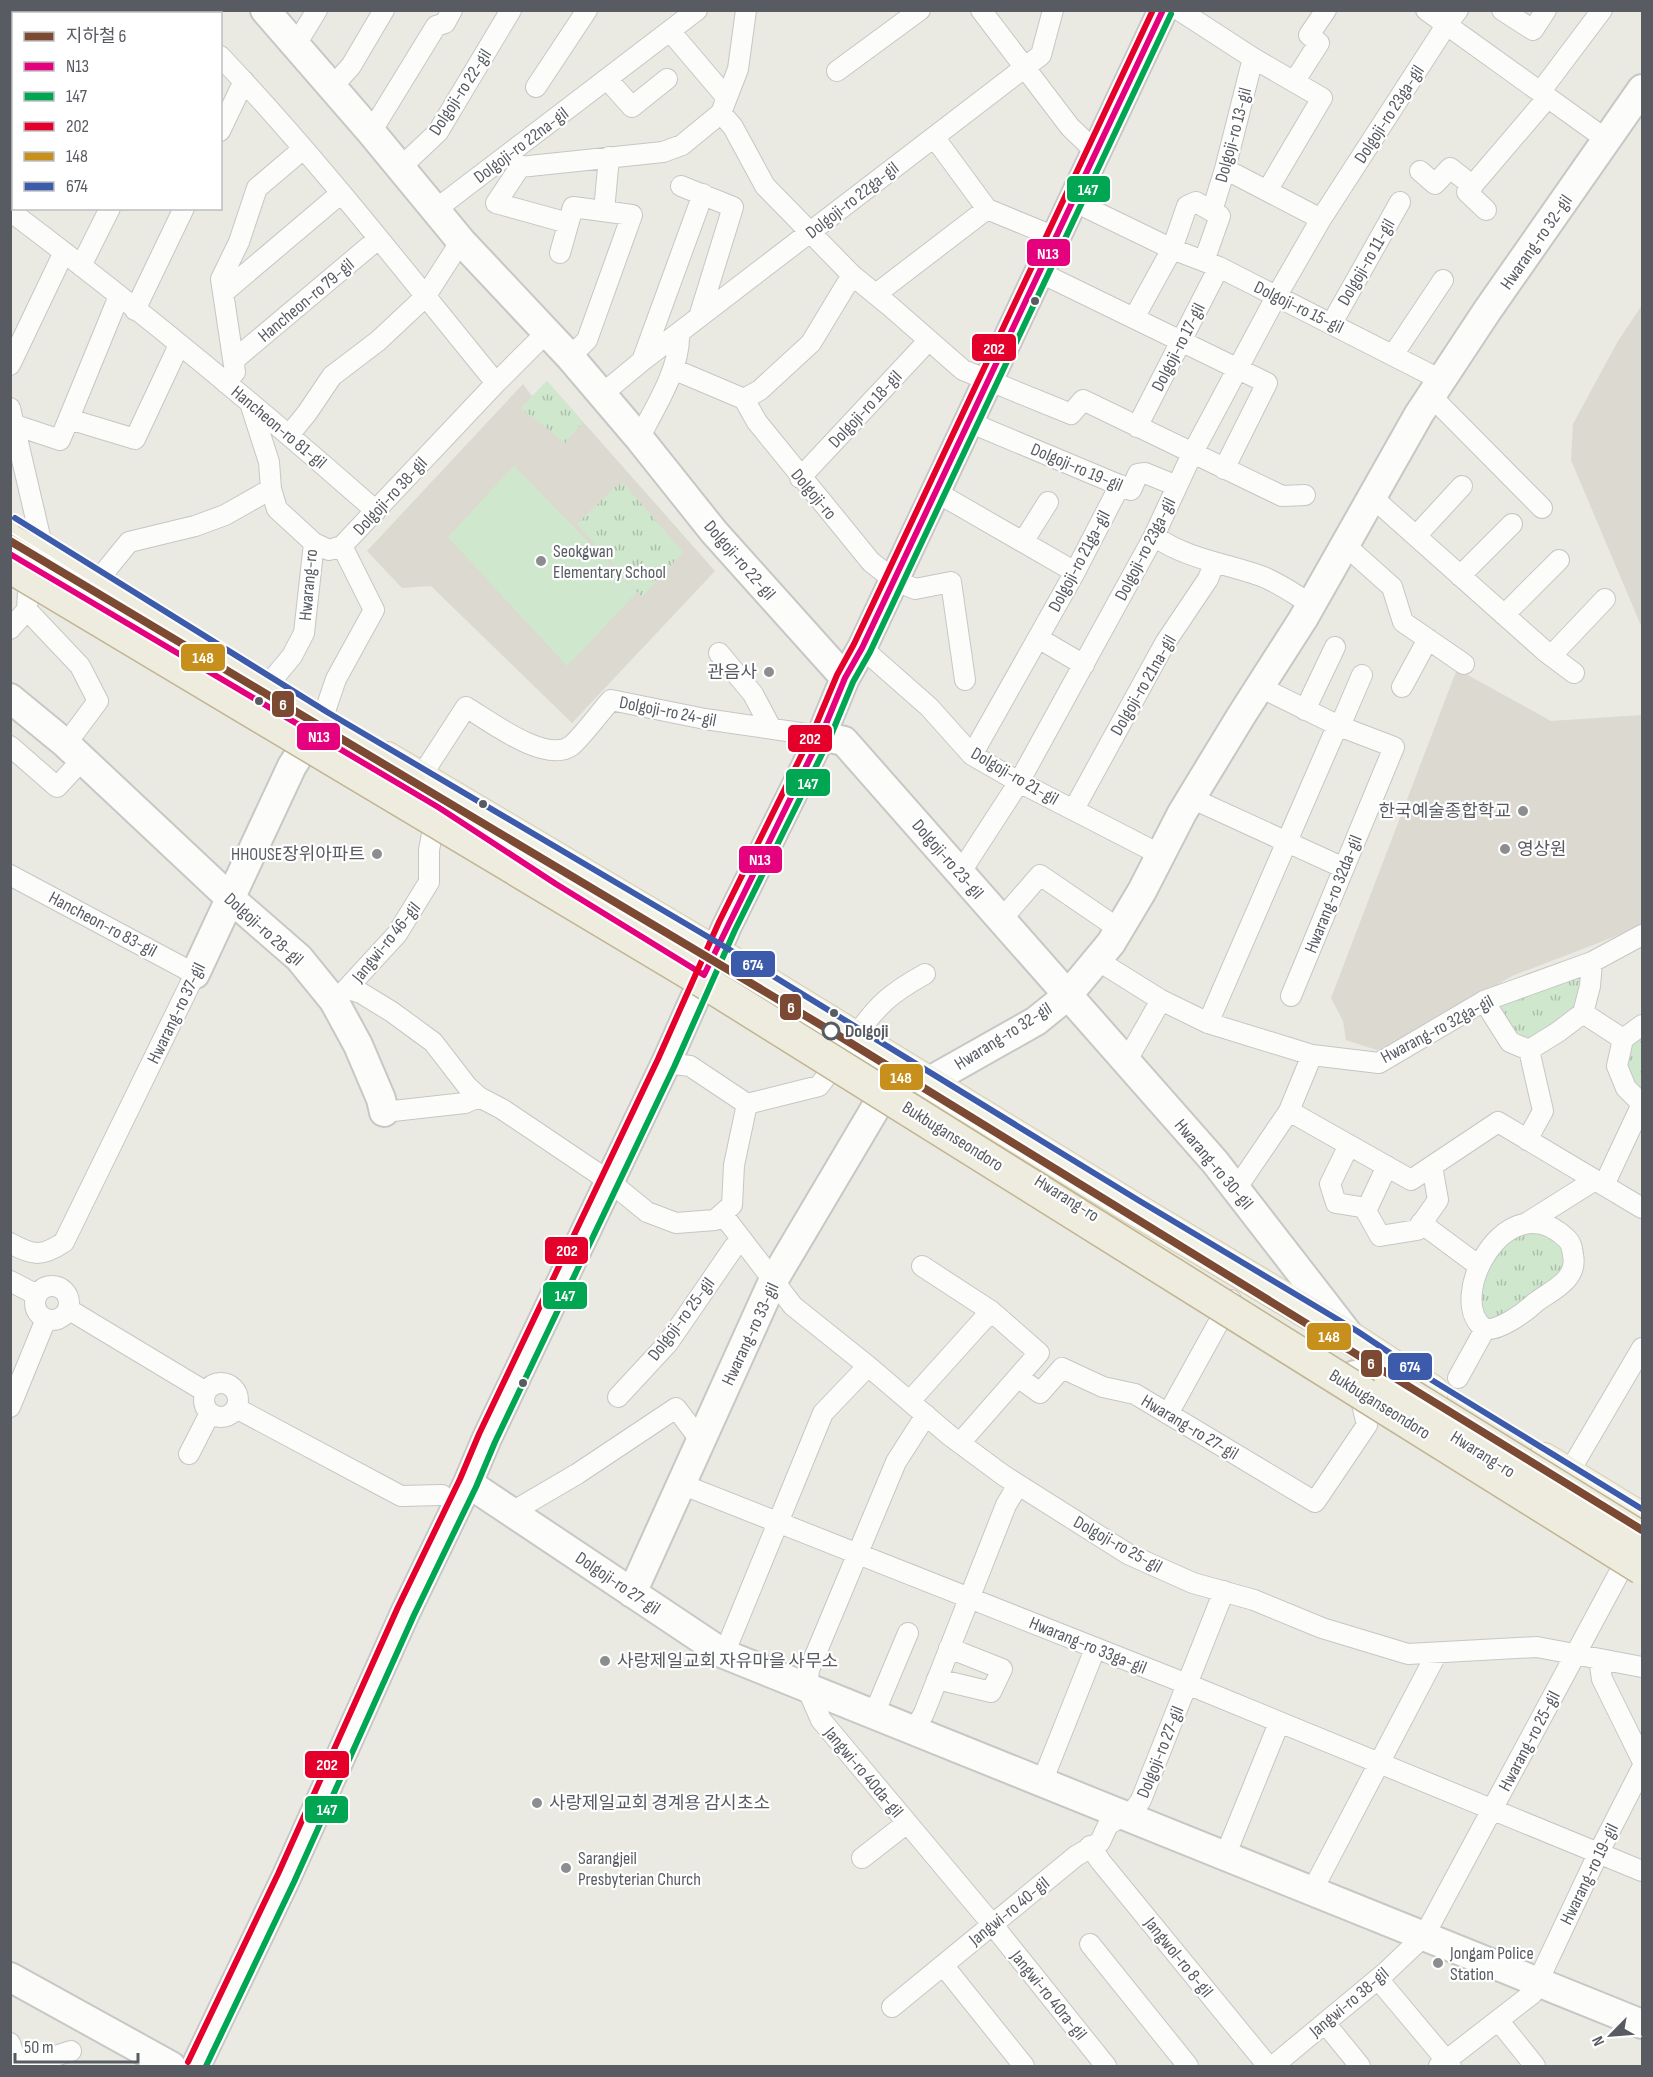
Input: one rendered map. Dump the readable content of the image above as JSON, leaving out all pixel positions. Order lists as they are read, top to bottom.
{
  "streets": {
    "highway": ["Bukbuganseondoro"],
    "main road": ["Hwarang-ro"],
    "street": [
      "Dolgoji-ro 22-gil",
      "Dolgoji-ro 23ga-gil",
      "Dolgoji-ro 13-gil",
      "Dolgoji-ro 22na-gil",
      "Dolgoji-ro 22ga-gil",
      "Hwarang-ro 32-gil",
      "Dolgoji-ro 11-gil",
      "Hancheon-ro 79-gil",
      "Dolgoji-ro 15-gil",
      "Dolgoji-ro 17-gil",
      "Dolgoji-ro 18-gil",
      "Hancheon-ro 81-gil",
      "Dolgoji-ro 19-gil",
      "Dolgoji-ro",
      "Dolgoji-ro 38-gil",
      "Dolgoji-ro 21ga-gil",
      "Dolgoji-ro 21na-gil",
      "Dolgoji-ro 24-gil",
      "Dolgoji-ro 21-gil",
      "Dolgoji-ro 23-gil",
      "Hwarang-ro 32da-gil",
      "Hancheon-ro 83-gil",
      "Dolgoji-ro 28-gil",
      "Jangwi-ro 46-gil",
      "Hwarang-ro 37-gil",
      "Hwarang-ro 32ga-gil",
      "Hwarang-ro 30-gil",
      "Dolgoji-ro 25-gil",
      "Hwarang-ro 33-gil",
      "Hwarang-ro 27-gil",
      "Dolgoji-ro 27-gil",
      "Hwarang-ro 33ga-gil",
      "Hwarang-ro 25-gil",
      "Jangwi-ro 40da-gil",
      "Hwarang-ro 19-gil",
      "Jangwi-ro 40-gil",
      "Jangwol-ro 8-gil",
      "Jangwi-ro 40ra-gil",
      "Jangwi-ro 38-gil"
    ]
  },
  "crossings": [
    ["Dolgoji-ro 22-gil", "Dolgoji-ro 22na-gil"],
    ["Dolgoji-ro 22-gil", "Dolgoji-ro 22ga-gil"],
    ["Dolgoji-ro 22-gil", "Dolgoji-ro 38-gil"],
    ["Dolgoji-ro 23ga-gil", "Dolgoji-ro 15-gil"],
    ["Dolgoji-ro 23ga-gil", "Dolgoji-ro 19-gil"],
    ["Dolgoji-ro 23ga-gil", "Dolgoji-ro 21-gil"],
    ["Dolgoji-ro 23ga-gil", "Dolgoji-ro 23-gil"],
    ["Hwarang-ro 32-gil", "Dolgoji-ro 15-gil"],
    ["Hwarang-ro 32-gil", "Hwarang-ro"],
    ["Hwarang-ro 32-gil", "Dolgoji-ro 21-gil"],
    ["Hwarang-ro 32-gil", "Dolgoji-ro 23-gil"],
    ["Hwarang-ro 32-gil", "Hwarang-ro 32da-gil"],
    ["Hwarang-ro 32-gil", "Hwarang-ro 32ga-gil"],
    ["Hwarang-ro 32-gil", "Hwarang-ro 30-gil"],
    ["Dolgoji-ro 11-gil", "Dolgoji-ro 15-gil"],
    ["Hancheon-ro 79-gil", "Hancheon-ro 81-gil"],
    ["Dolgoji-ro 15-gil", "Dolgoji-ro 17-gil"],
    ["Dolgoji-ro 18-gil", "Dolgoji-ro"],
    ["Hancheon-ro 81-gil", "Dolgoji-ro 38-gil"],
    ["Hancheon-ro 81-gil", "Hwarang-ro"],
    ["Dolgoji-ro 19-gil", "Dolgoji-ro 21ga-gil"],
    ["Dolgoji-ro 38-gil", "Hwarang-ro"],
    ["Dolgoji-ro 38-gil", "Hwarang-ro 37-gil"],
    ["Dolgoji-ro 21ga-gil", "Dolgoji-ro 21-gil"],
    ["Hwarang-ro", "Dolgoji-ro 24-gil"],
    ["Hwarang-ro", "Jangwi-ro 46-gil"],
    ["Hwarang-ro", "Hwarang-ro 37-gil"],
    ["Hwarang-ro", "Bukbuganseondoro"],
    ["Hwarang-ro", "Hwarang-ro 30-gil"],
    ["Hwarang-ro", "Hwarang-ro 33-gil"],
    ["Hwarang-ro", "Hwarang-ro 27-gil"],
    ["Hwarang-ro", "Hwarang-ro 25-gil"],
    ["Dolgoji-ro 21na-gil", "Dolgoji-ro 21-gil"],
    ["Dolgoji-ro 24-gil", "Dolgoji-ro 23-gil"],
    ["Dolgoji-ro 23-gil", "Hwarang-ro 30-gil"],
    ["Hancheon-ro 83-gil", "Hwarang-ro 37-gil"],
    ["Dolgoji-ro 28-gil", "Jangwi-ro 46-gil"],
    ["Dolgoji-ro 28-gil", "Hwarang-ro 37-gil"],
    ["Bukbuganseondoro", "Hwarang-ro 25-gil"],
    ["Hwarang-ro 30-gil", "Hwarang-ro 27-gil"],
    ["Dolgoji-ro 25-gil", "Hwarang-ro 33-gil"],
    ["Dolgoji-ro 25-gil", "Hwarang-ro 25-gil"],
    ["Hwarang-ro 33-gil", "Dolgoji-ro 27-gil"],
    ["Hwarang-ro 33-gil", "Hwarang-ro 33ga-gil"],
    ["Dolgoji-ro 27-gil", "Hwarang-ro 33ga-gil"],
    ["Dolgoji-ro 27-gil", "Hwarang-ro 25-gil"],
    ["Dolgoji-ro 27-gil", "Jangwi-ro 40da-gil"],
    ["Dolgoji-ro 27-gil", "Jangwi-ro 40-gil"],
    ["Dolgoji-ro 27-gil", "Jangwi-ro 38-gil"],
    ["Hwarang-ro 33ga-gil", "Hwarang-ro 25-gil"],
    ["Hwarang-ro 33ga-gil", "Hwarang-ro 19-gil"],
    ["Hwarang-ro 25-gil", "Jangwi-ro 38-gil"],
    ["Jangwi-ro 40da-gil", "Jangwi-ro 40-gil"],
    ["Jangwi-ro 40da-gil", "Jangwi-ro 40ra-gil"],
    ["Jangwi-ro 40-gil", "Jangwol-ro 8-gil"],
    ["Jangwi-ro 40-gil", "Jangwi-ro 40ra-gil"],
    ["Jangwol-ro 8-gil", "Jangwi-ro 38-gil"]
  ],
  "places": [
    "Seokgwan Elementary School",
    "관음사",
    "한국예술종합학교",
    "영상원",
    "HHOUSE장위아파트",
    "Dolgoji",
    "사랑제일교회 자유마을 사무소",
    "사랑제일교회 경계용 감시초소",
    "Sarangjeil Presbyterian Church",
    "Jongam Police Station"
  ],
  "lines": [
    "transit line N13",
    "transit line 202",
    "transit line 147",
    "transit line 674",
    "transit line 148",
    "metro line 6"
  ],
  "legend": [
    "지하철 6",
    "N13",
    "147",
    "202",
    "148",
    "674"
  ],
  "scale_bar": "50 m",
  "north": "bottom left"
}
